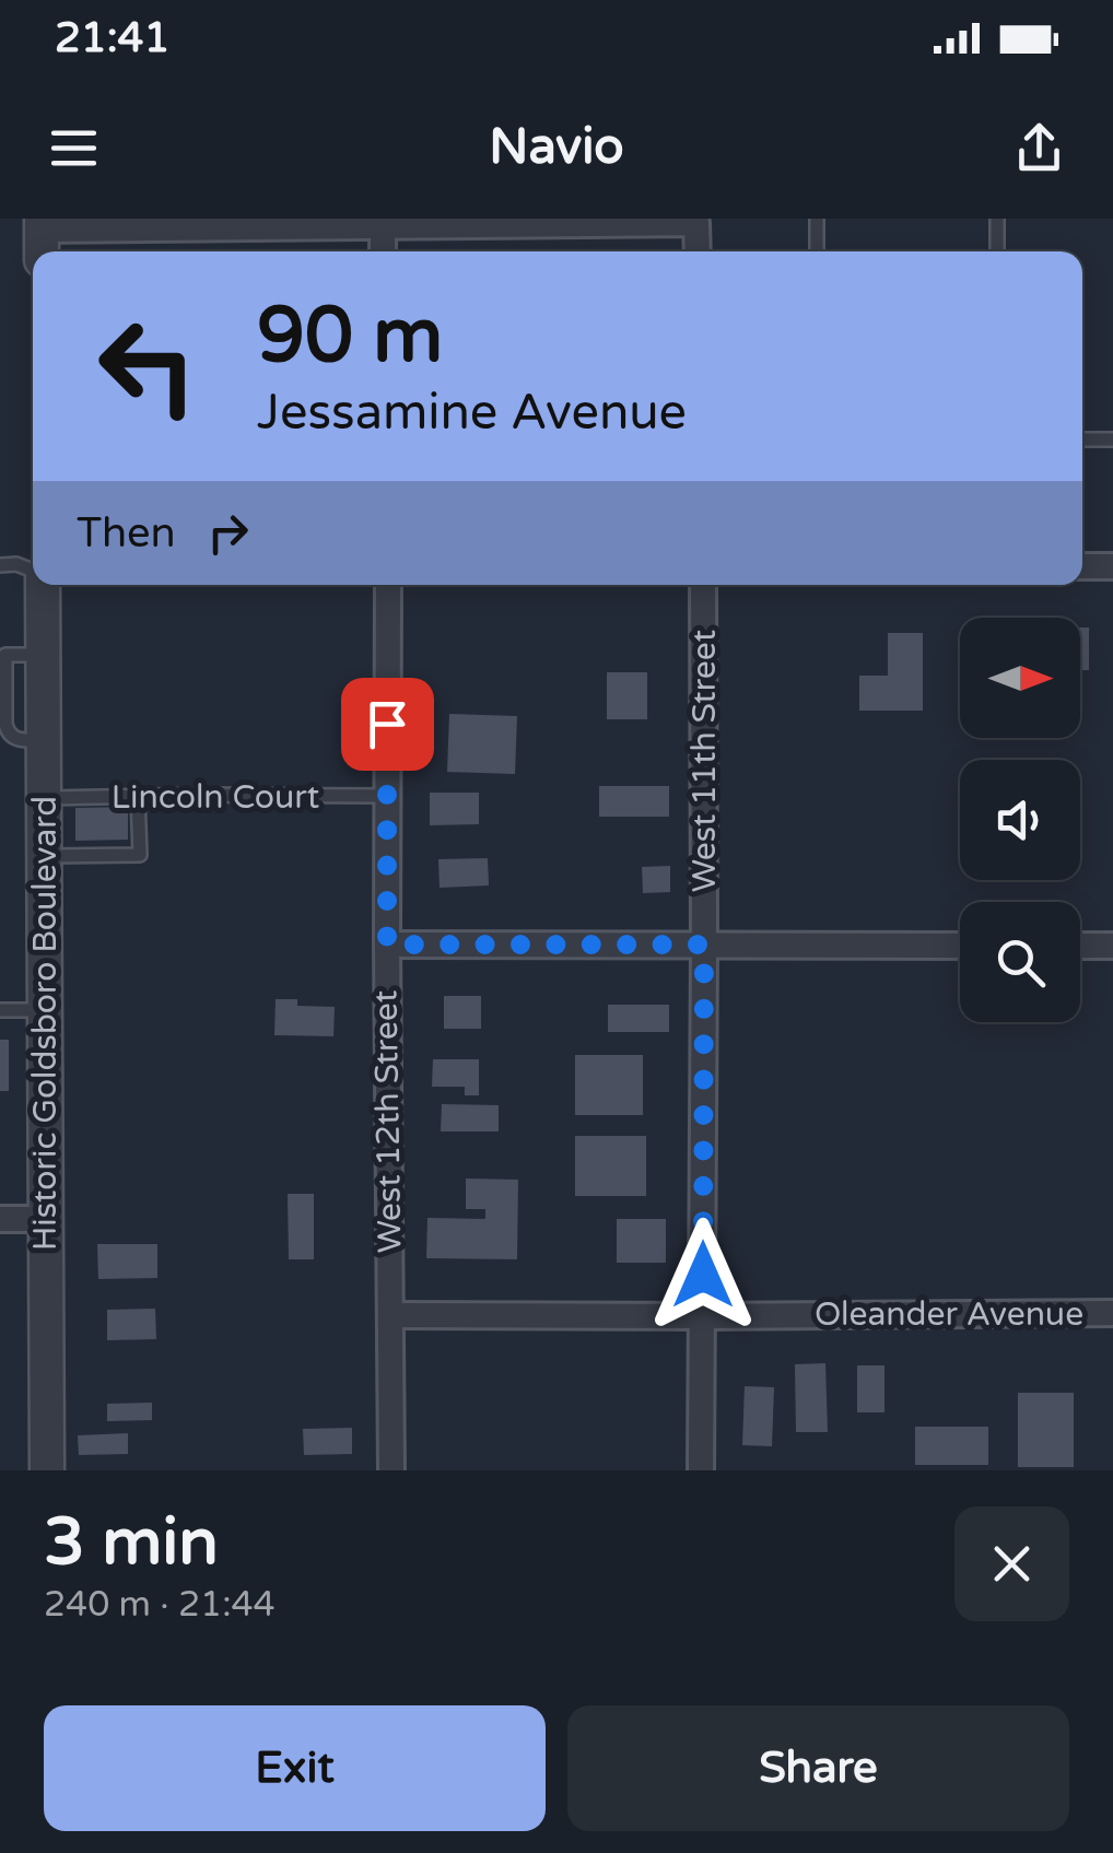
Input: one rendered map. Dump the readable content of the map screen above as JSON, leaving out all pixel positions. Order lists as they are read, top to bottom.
{
  "streets": {
    "street": [
      "West 11th Street",
      "Historic Goldsboro Boulevard",
      "West 12th Street",
      "Oleander Avenue"
    ],
    "lane": ["Lincoln Court"]
  },
  "crossings": [
    ["West 11th Street", "Oleander Avenue"],
    ["Lincoln Court", "Historic Goldsboro Boulevard"],
    ["Lincoln Court", "West 12th Street"],
    ["West 12th Street", "Oleander Avenue"]
  ],
  "north": "right",
  "page": {
    "status": "21:41",
    "header": "Navio",
    "turn": ["90 m", "Jessamine Avenue"],
    "then": "Then",
    "heading": ["3 min", "240 m · 21:44"],
    "buttons": ["Exit", "Share"]
  }
}
